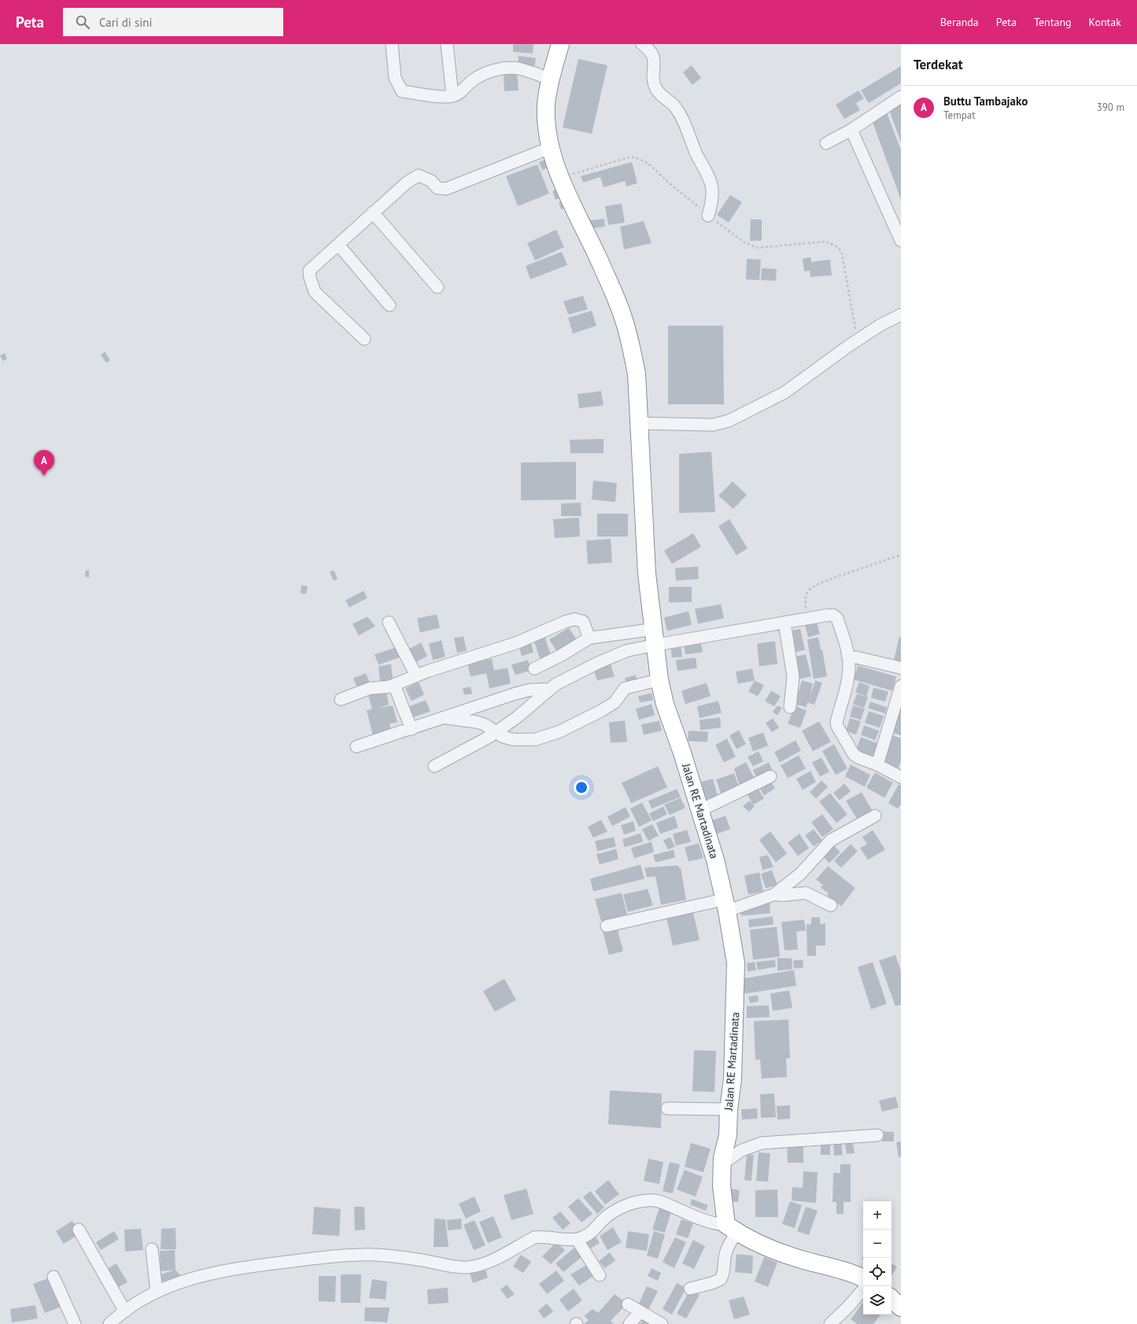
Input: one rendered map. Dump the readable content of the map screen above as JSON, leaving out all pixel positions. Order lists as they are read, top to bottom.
{
  "streets": {
    "highway": ["Jalan RE Martadinata"]
  },
  "page": {
    "header": "Peta",
    "search": "Cari di sini",
    "nav": [
      "Beranda",
      "Peta",
      "Tentang",
      "Kontak"
    ],
    "heading": "Terdekat",
    "list": [
      {
        "mark": "A",
        "name": "Buttu Tambajako",
        "note": "Tempat",
        "value": "390 m"
      }
    ],
    "pins": "A",
    "map_buttons": ["+", "−"]
  }
}
